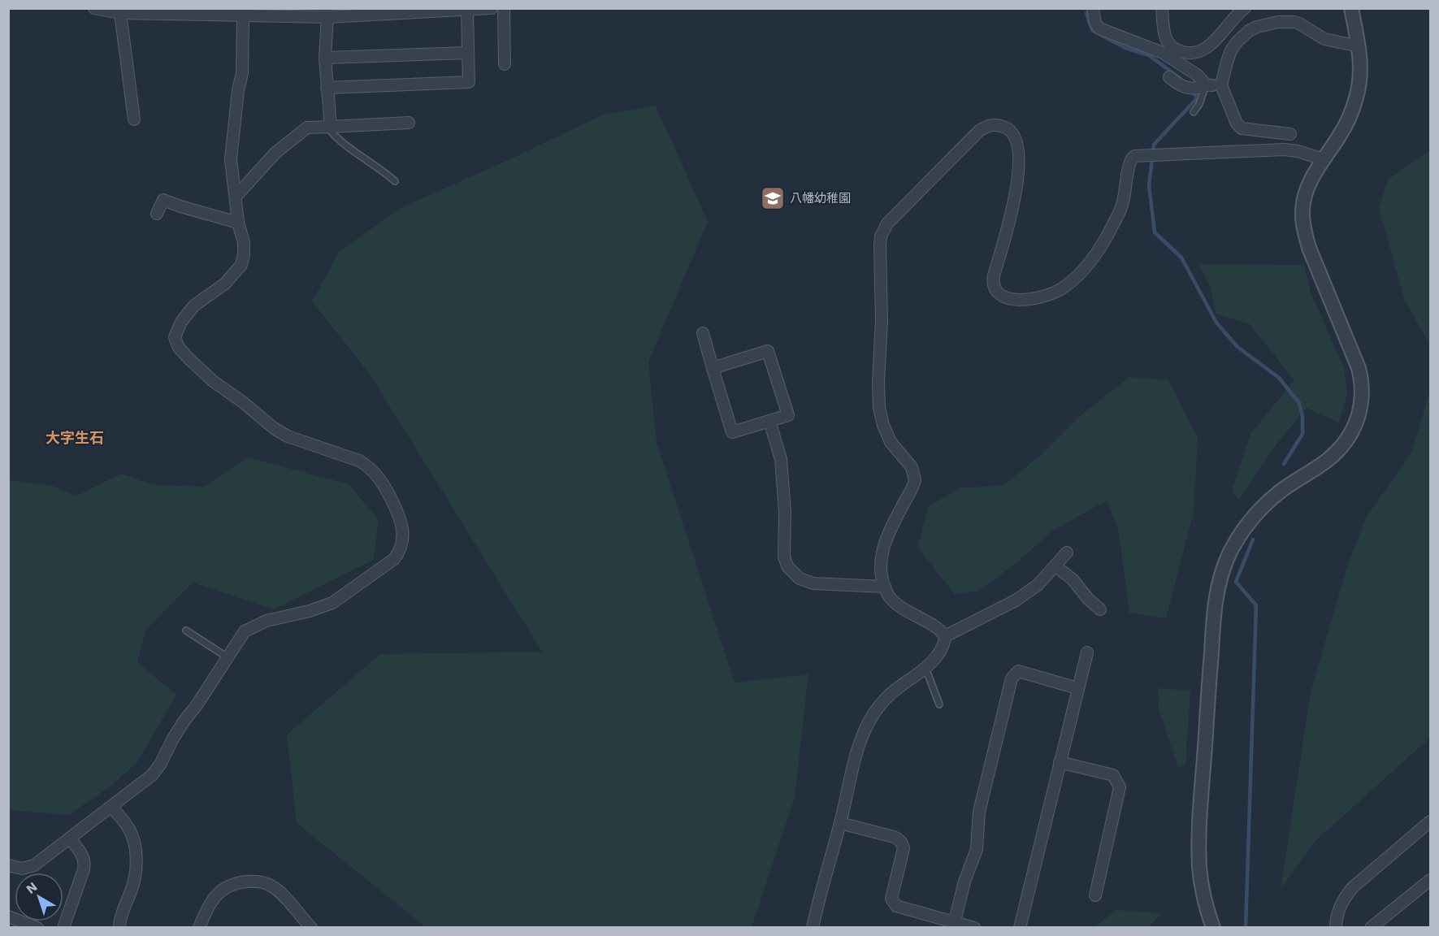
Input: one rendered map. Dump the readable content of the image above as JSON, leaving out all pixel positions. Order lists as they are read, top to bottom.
{
  "districts": ["大字生石"],
  "places": {
    "school or university": ["八幡幼稚園"]
  },
  "north": "top left"
}
